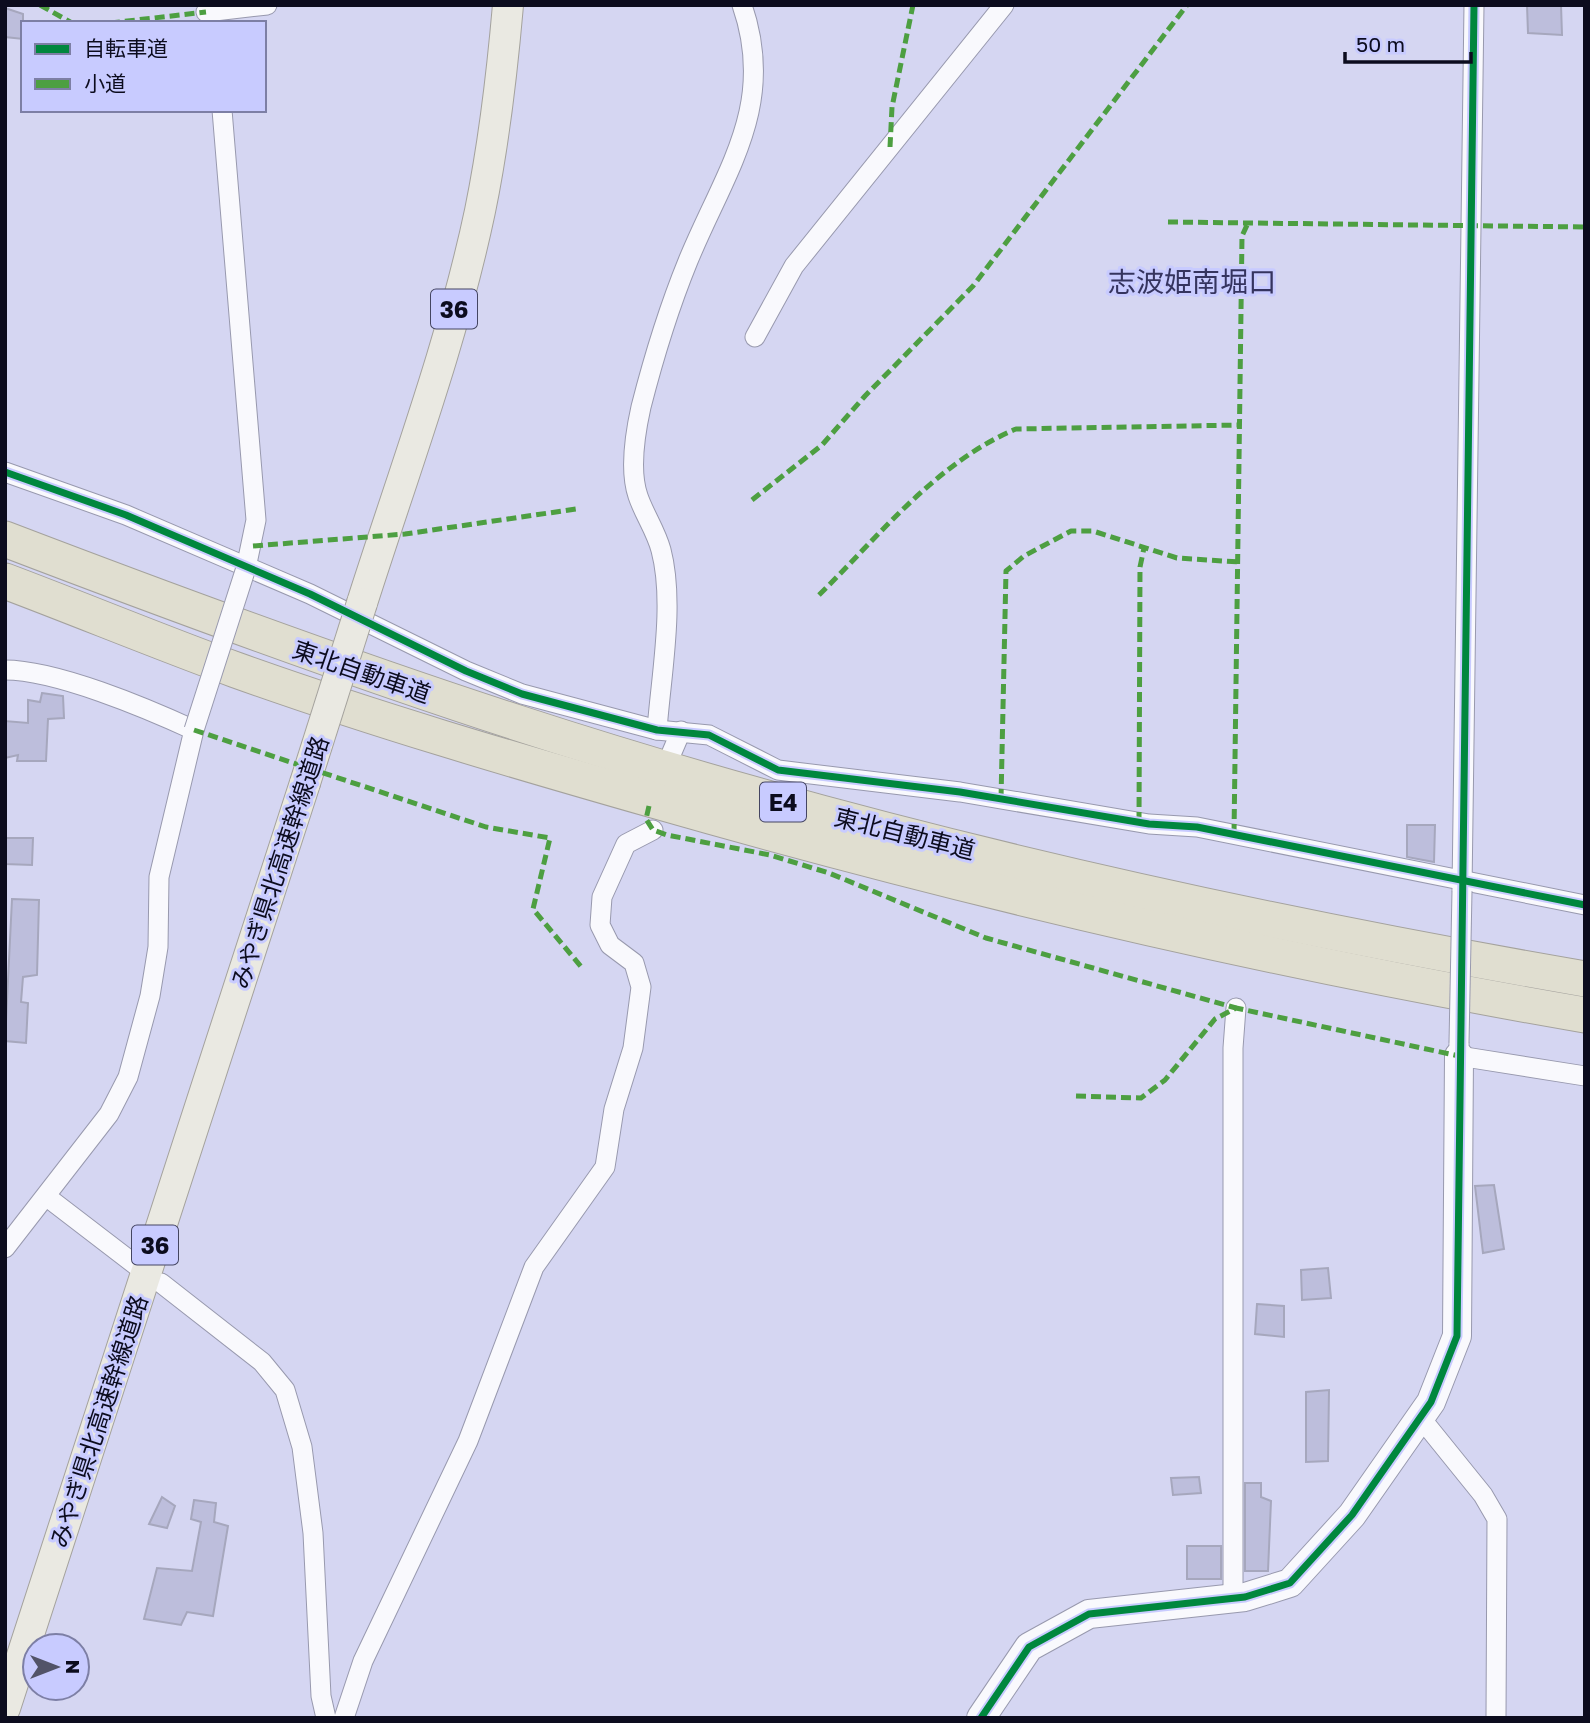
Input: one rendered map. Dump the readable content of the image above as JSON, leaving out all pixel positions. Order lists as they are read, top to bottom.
{
  "streets": {
    "highway": ["東北自動車道", "E4"],
    "main road": ["36", "みやぎ県北高速幹線道路"]
  },
  "districts": ["志波姫南堀口"],
  "legend": ["自転車道", "小道"],
  "scale_bar": "50 m",
  "north": "right"
}
